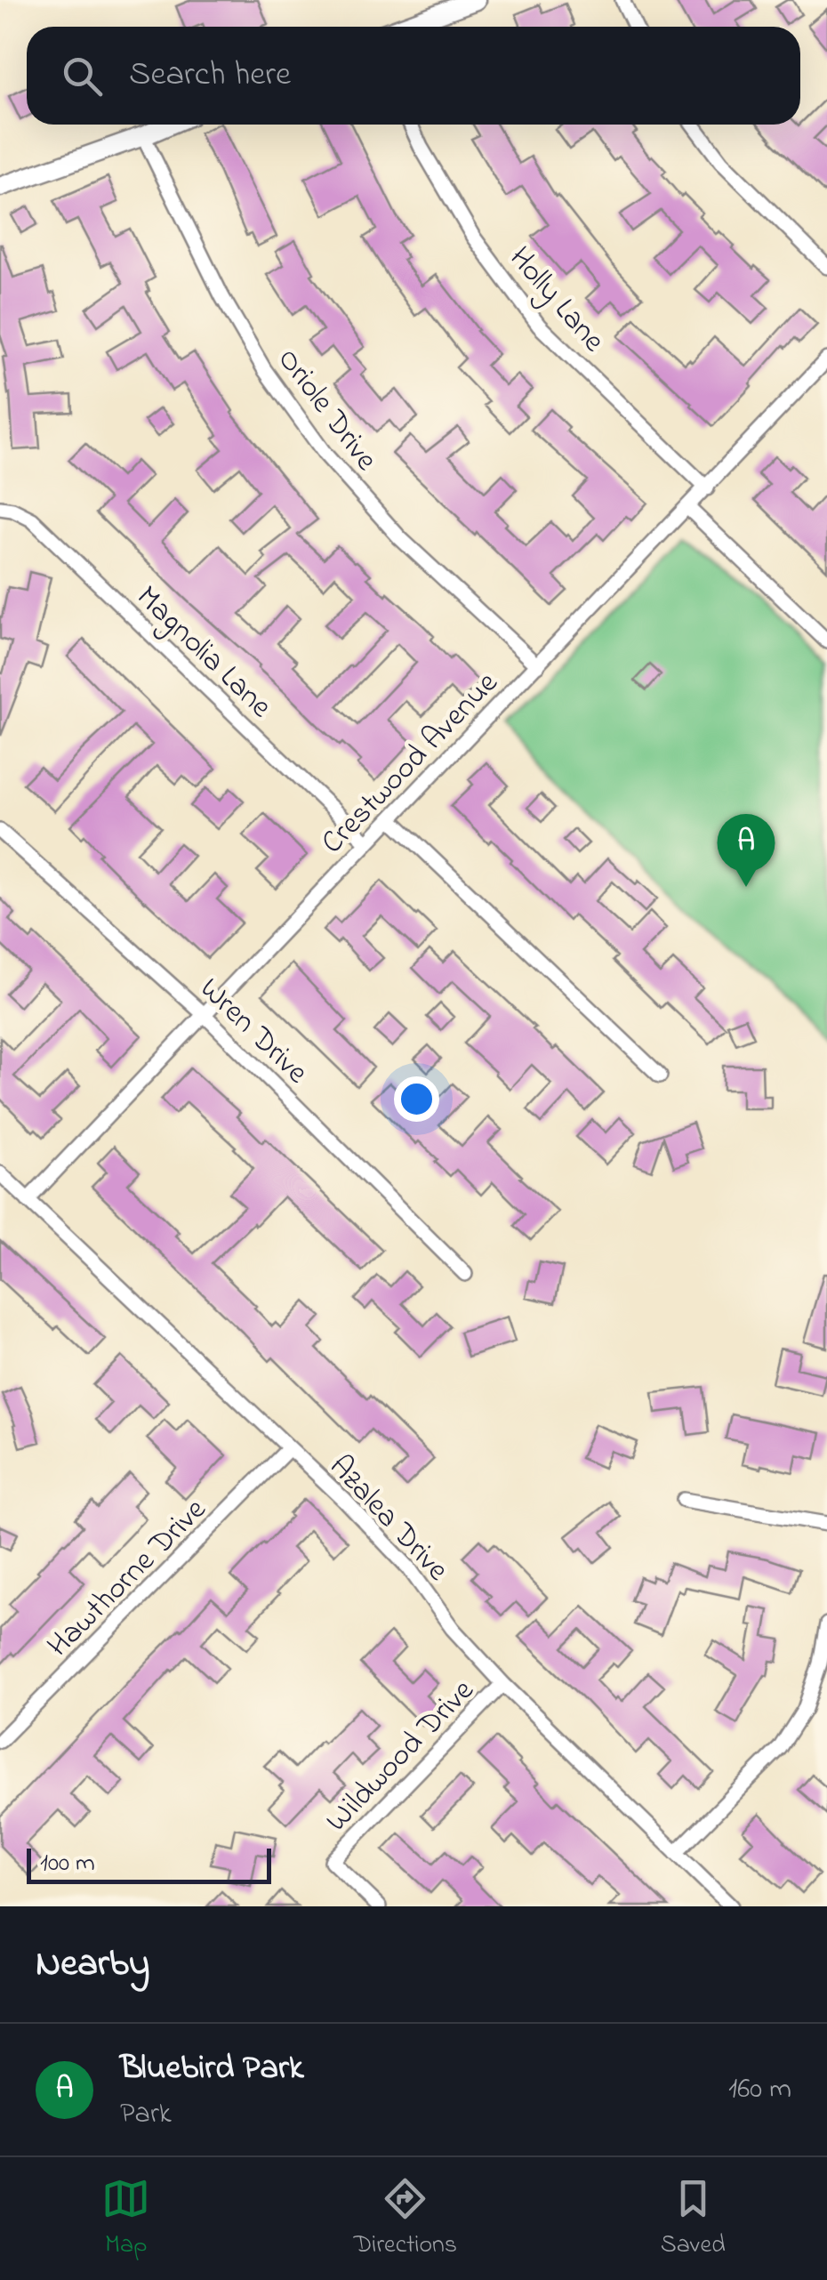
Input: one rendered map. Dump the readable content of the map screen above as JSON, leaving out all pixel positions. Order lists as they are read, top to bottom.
{
  "streets": {
    "street": [
      "Holly Lane",
      "Oriole Drive",
      "Magnolia Lane",
      "Crestwood Avenue",
      "Wren Drive",
      "Azalea Drive",
      "Hawthorne Drive",
      "Wildwood Drive"
    ]
  },
  "crossings": [
    ["Holly Lane", "Crestwood Avenue"],
    ["Oriole Drive", "Crestwood Avenue"],
    ["Magnolia Lane", "Crestwood Avenue"],
    ["Crestwood Avenue", "Wren Drive"],
    ["Crestwood Avenue", "Azalea Drive"],
    ["Azalea Drive", "Hawthorne Drive"],
    ["Azalea Drive", "Wildwood Drive"]
  ],
  "scale_bar": "100 m",
  "page": {
    "search": "Search here",
    "pins": "A",
    "scale": "100 m",
    "heading": "Nearby",
    "list": [
      {
        "mark": "A",
        "name": "Bluebird Park",
        "note": "Park",
        "value": "160 m"
      }
    ],
    "nav": ["Map", "Directions", "Saved"]
  }
}
